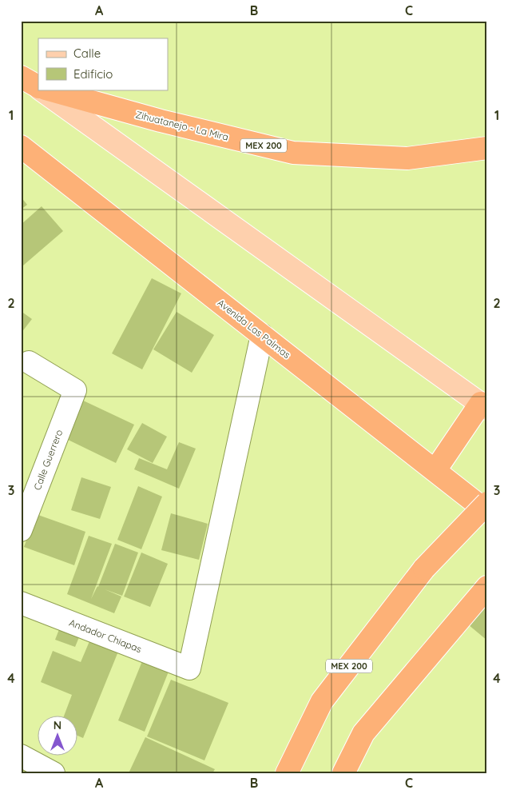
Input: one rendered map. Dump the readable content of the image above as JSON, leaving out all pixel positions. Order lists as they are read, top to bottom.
{
  "streets": {
    "highway": ["Zihuatanejo - La Mira", "MEX 200", "Avenida Las Palmas"],
    "street": ["Calle Guerrero", "Andador Chiapas"]
  },
  "crossings": [
    ["Avenida Las Palmas", "Andador Chiapas"]
  ],
  "legend": ["Calle", "Edificio"],
  "north": "top",
  "grid": {
    "columns": ["A", "B", "C"],
    "rows": [
      "1",
      "2",
      "3",
      "4"
    ]
  }
}
